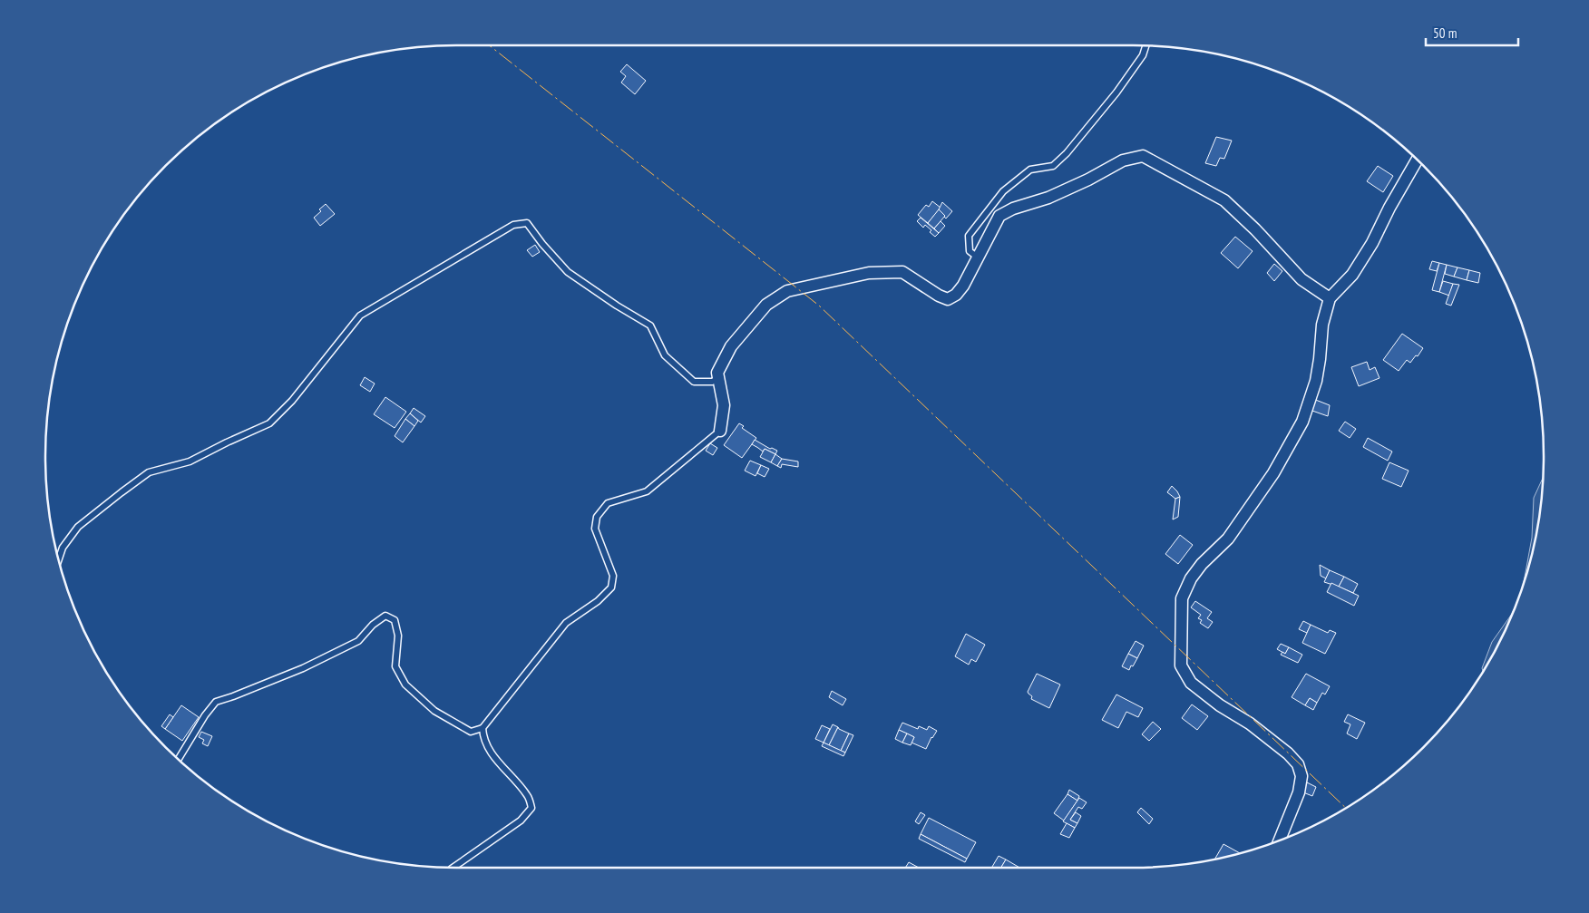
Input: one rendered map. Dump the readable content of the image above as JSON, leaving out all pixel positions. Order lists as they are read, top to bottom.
{
  "scale_bar": "50 m"
}
